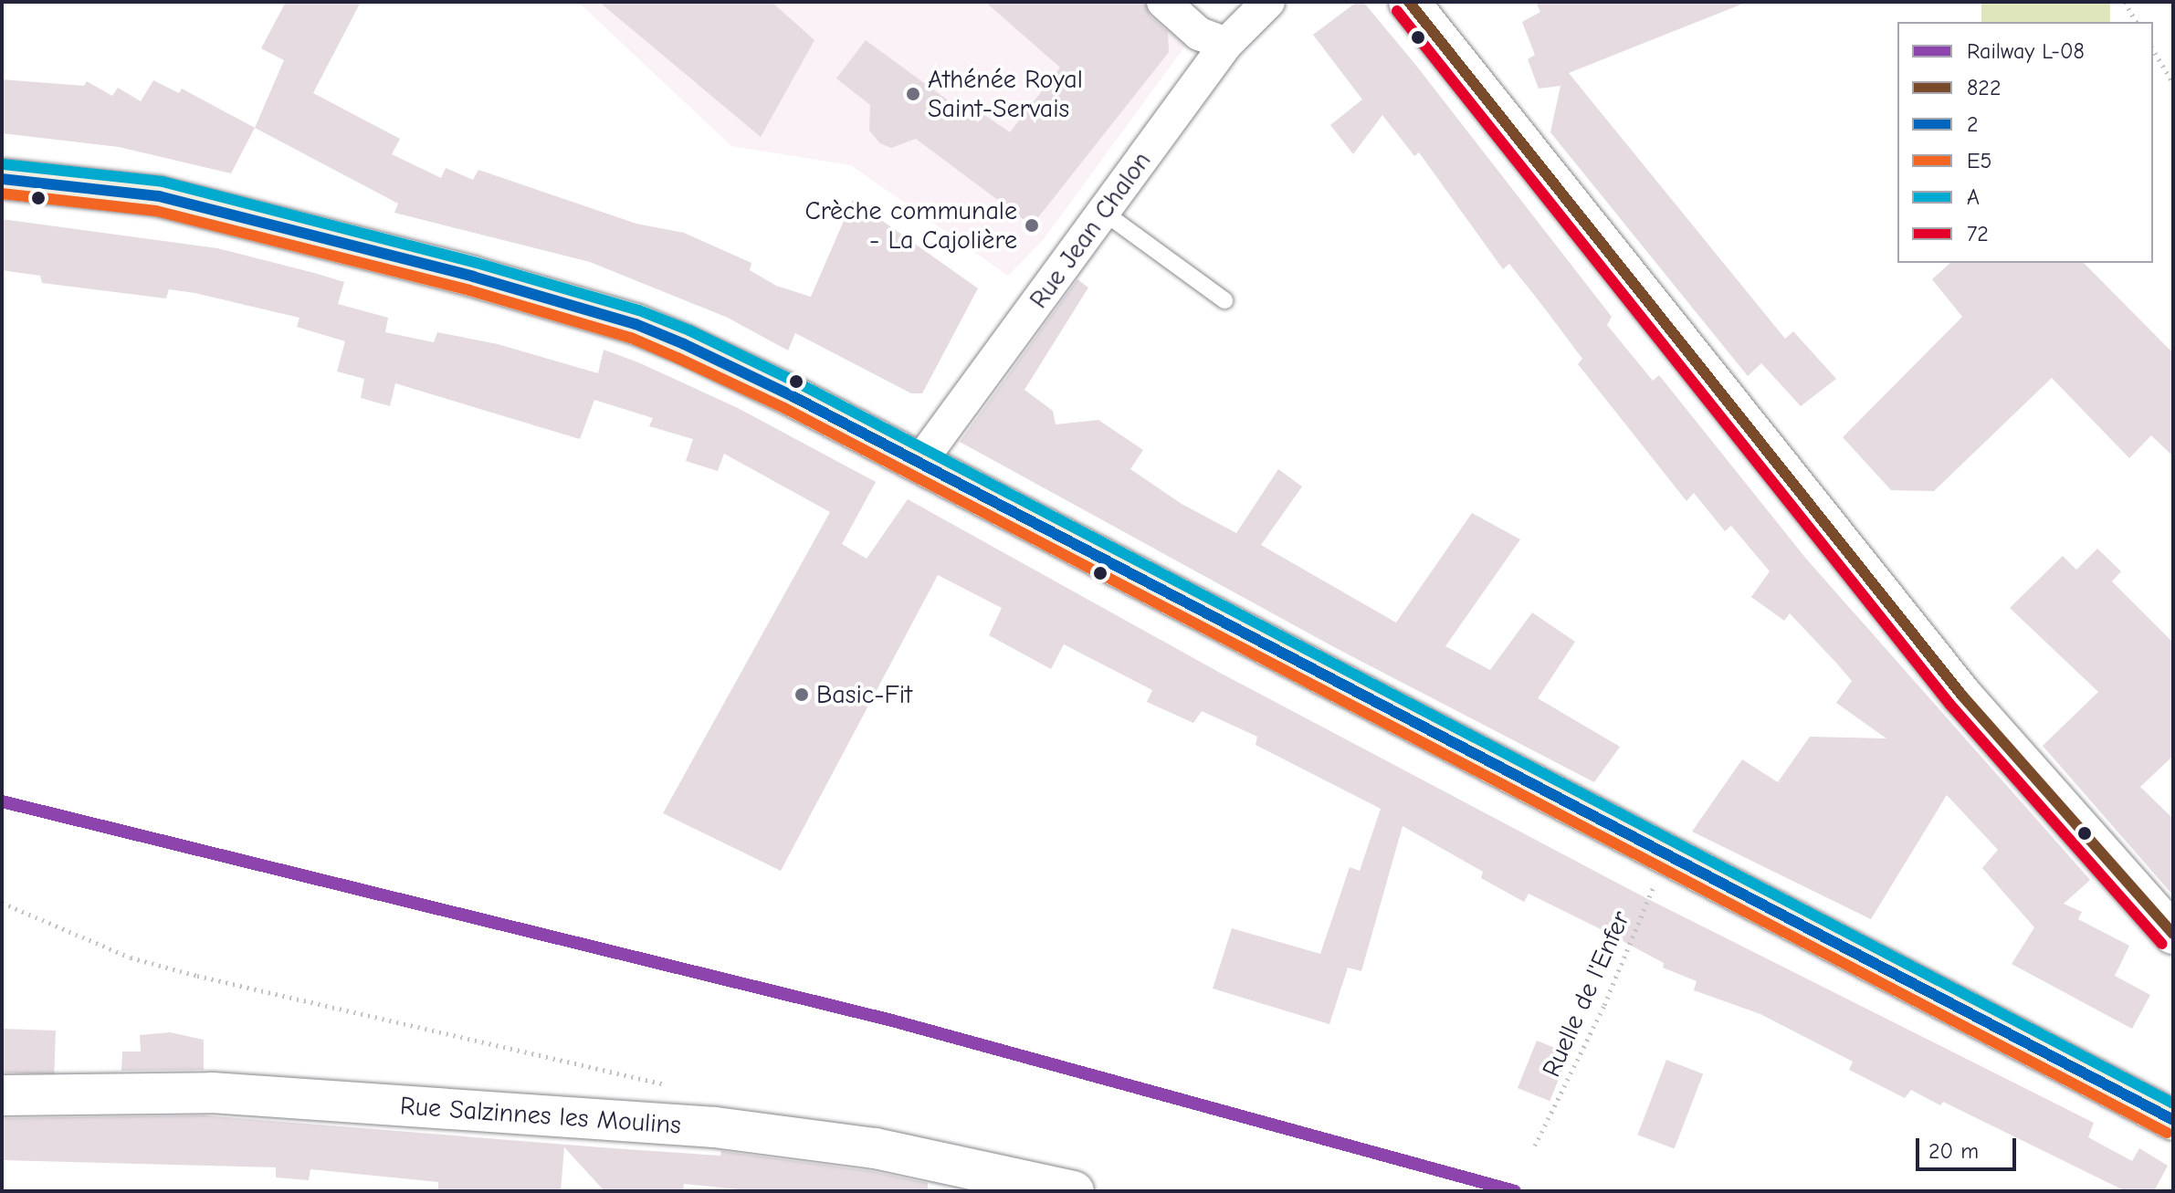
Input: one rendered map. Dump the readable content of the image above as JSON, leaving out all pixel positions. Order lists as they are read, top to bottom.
{
  "streets": {
    "main road": ["Rue Salzinnes les Moulins"],
    "street": ["Rue Jean Chalon"],
    "path": ["Ruelle de l'Enfer"]
  },
  "places": ["Athénée Royal Saint-Servais", "Crèche communale - La Cajolière", "Basic-Fit"],
  "lines": [
    "transit line 822",
    "transit line 72",
    "transit line A",
    "transit line 2",
    "transit line E5",
    "rail line L-08"
  ],
  "legend": [
    "Railway L-08",
    "822",
    "2",
    "E5",
    "A",
    "72"
  ],
  "scale_bar": "20 m"
}
